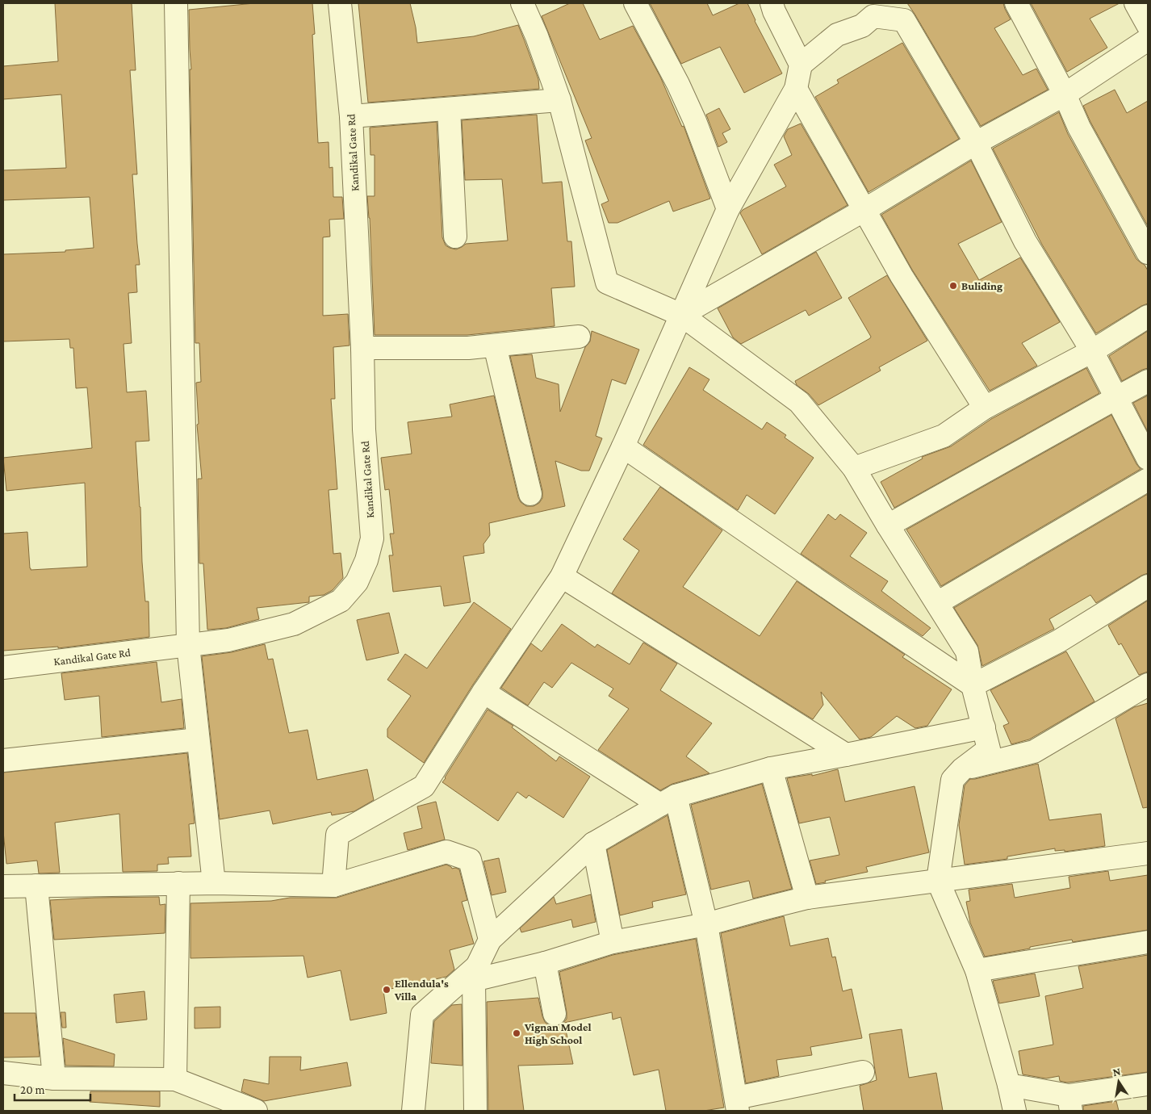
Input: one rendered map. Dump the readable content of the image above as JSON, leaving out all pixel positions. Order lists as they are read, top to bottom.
{
  "streets": {
    "street": ["Kandikal Gate Rd"]
  },
  "places": ["Buliding", "Ellendula's Villa", "Vignan Model High School"],
  "scale_bar": "20 m",
  "north": "top"
}
